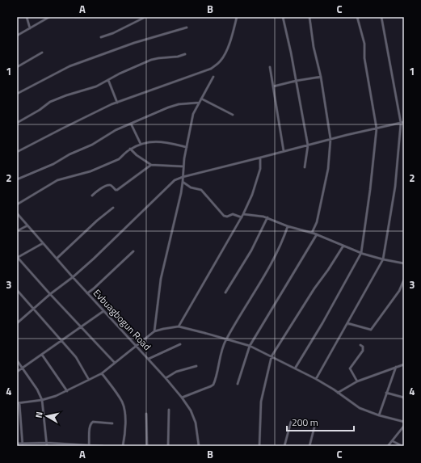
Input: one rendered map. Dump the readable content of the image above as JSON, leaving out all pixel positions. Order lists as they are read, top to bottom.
{
  "streets": {
    "street": ["Evbuagbogun Road"]
  },
  "scale_bar": "200 m",
  "north": "left",
  "grid": {
    "columns": ["A", "B", "C"],
    "rows": [
      "1",
      "2",
      "3",
      "4"
    ]
  }
}
